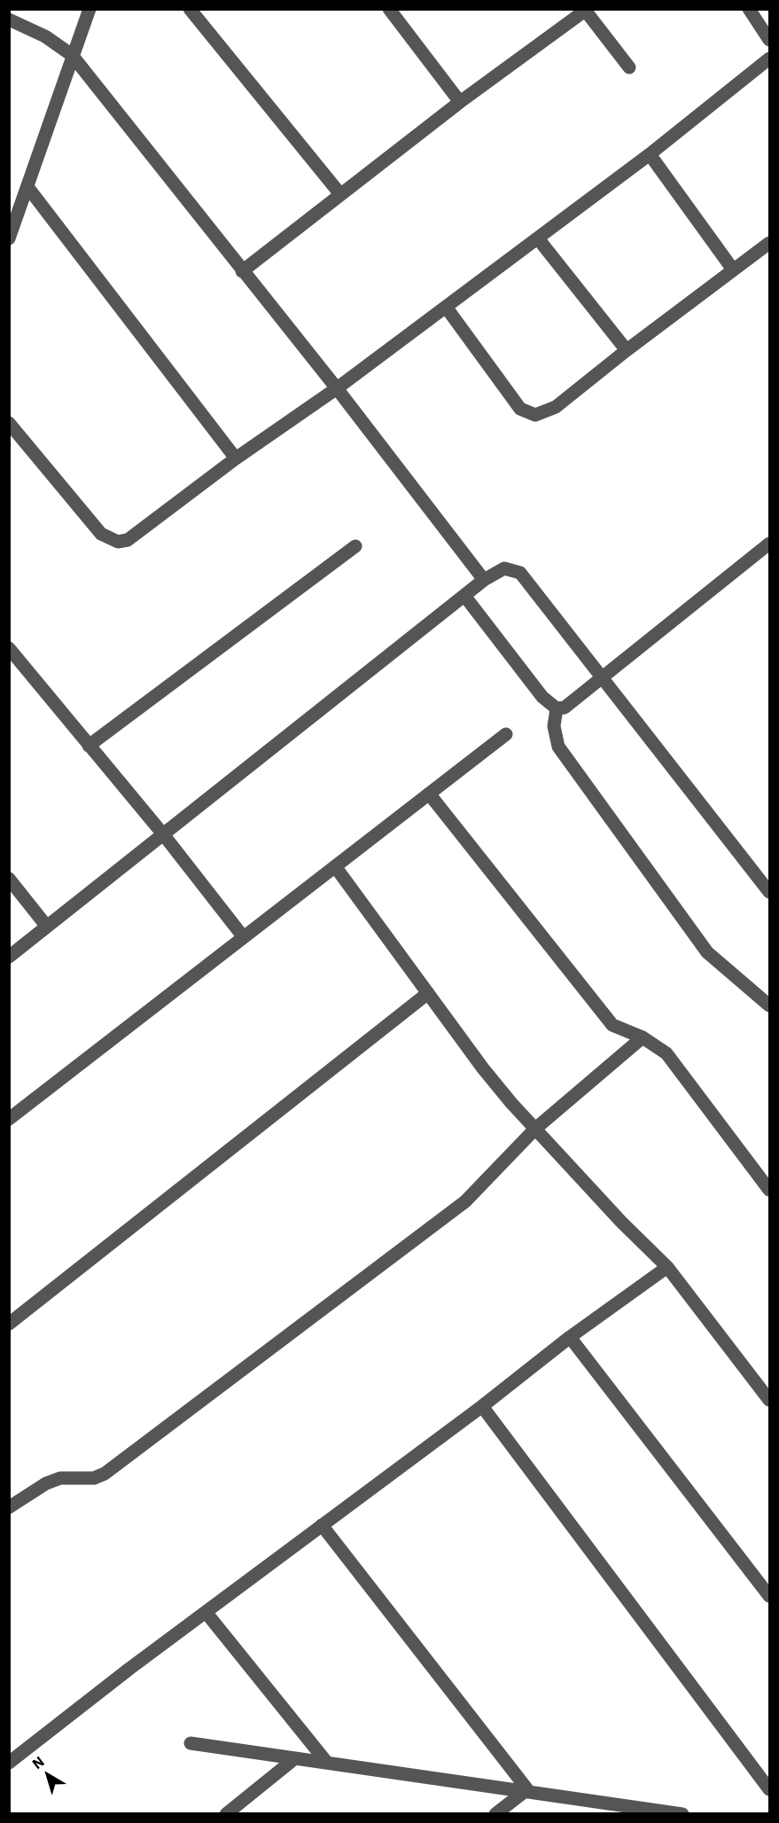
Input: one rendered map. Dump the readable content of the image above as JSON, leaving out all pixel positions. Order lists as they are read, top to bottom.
{
  "north": "top left"
}
